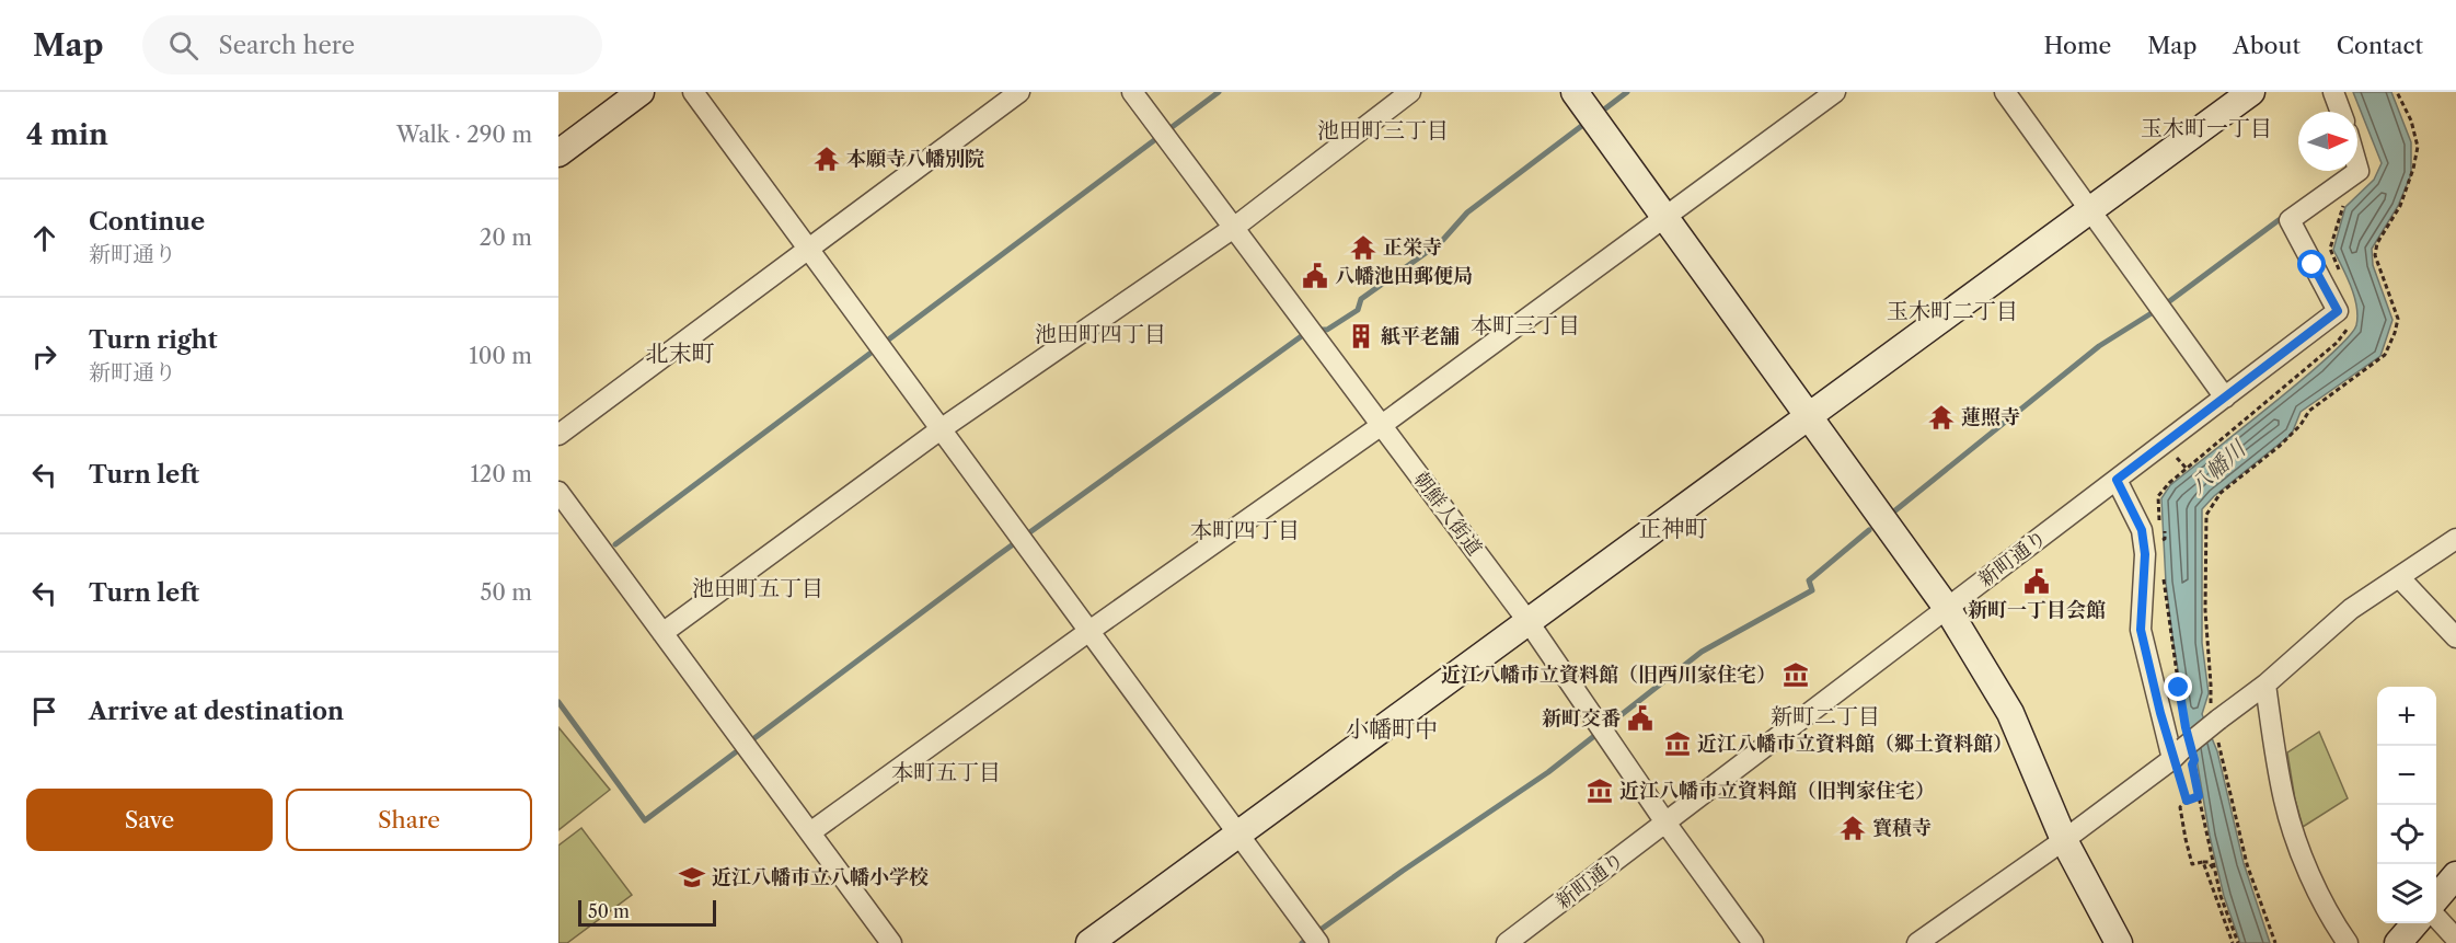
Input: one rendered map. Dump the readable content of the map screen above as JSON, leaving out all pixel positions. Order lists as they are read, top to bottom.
{
  "streets": {
    "street": ["朝鮮人街道", "新町通り"]
  },
  "crossings": [
    ["朝鮮人街道", "新町通り"]
  ],
  "districts": [
    "玉木町一丁目",
    "池田町三丁目",
    "玉木町二丁目",
    "本町三丁目",
    "池田町四丁目",
    "北末町",
    "正神町",
    "本町四丁目",
    "池田町五丁目",
    "新町二丁目",
    "小幡町中",
    "本町五丁目"
  ],
  "water": ["八幡川"],
  "places": {
    "temple": [
      "本願寺八幡別院",
      "正栄寺",
      "蓮照寺",
      "寳積寺"
    ],
    "public building": ["八幡池田郵便局", "新町一丁目会館", "新町交番"],
    "building": ["紙平老舗"],
    "museum": ["近江八幡市立資料館（旧西川家住宅）", "近江八幡市立資料館（郷土資料館）", "近江八幡市立資料館（旧判家住宅）"],
    "school or university": ["近江八幡市立八幡小学校"]
  },
  "scale_bar": "50 m",
  "north": "right",
  "page": {
    "header": "Map",
    "search": "Search here",
    "nav": [
      "Home",
      "Map",
      "About",
      "Contact"
    ],
    "heading": ["4 min", "Walk · 290 m"],
    "list": [
      ["Continue", "新町通り", "20 m"],
      ["Turn right", "新町通り", "100 m"],
      ["Turn left", "120 m"],
      ["Turn left", "50 m"],
      "Arrive at destination"
    ],
    "map_buttons": ["+", "−"],
    "buttons": ["Save", "Share"],
    "scale": "50 m"
  }
}
